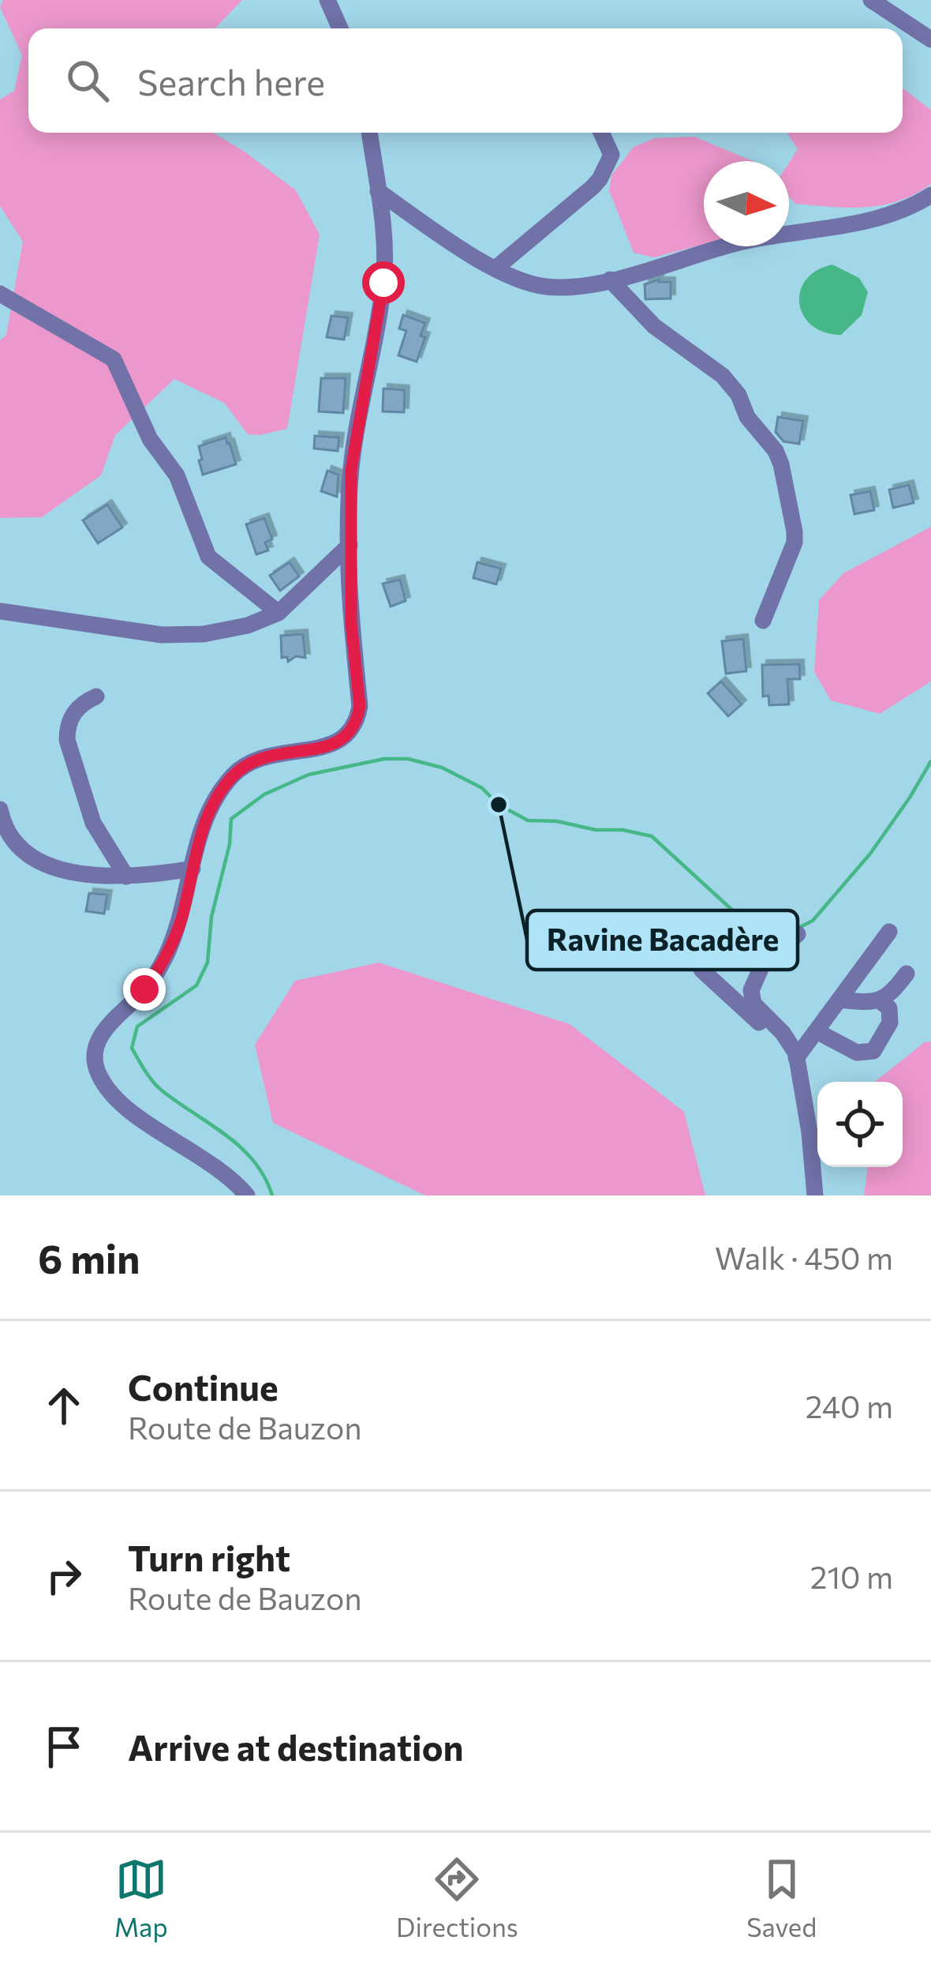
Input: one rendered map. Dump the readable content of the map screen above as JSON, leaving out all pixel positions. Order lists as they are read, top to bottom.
{
  "places": ["Ravine Bacadère"],
  "north": "right",
  "page": {
    "search": "Search here",
    "heading": ["6 min", "Walk · 450 m"],
    "list": [
      ["Continue", "Route de Bauzon", "240 m"],
      ["Turn right", "Route de Bauzon", "210 m"],
      "Arrive at destination"
    ],
    "nav": ["Map", "Directions", "Saved"]
  }
}
